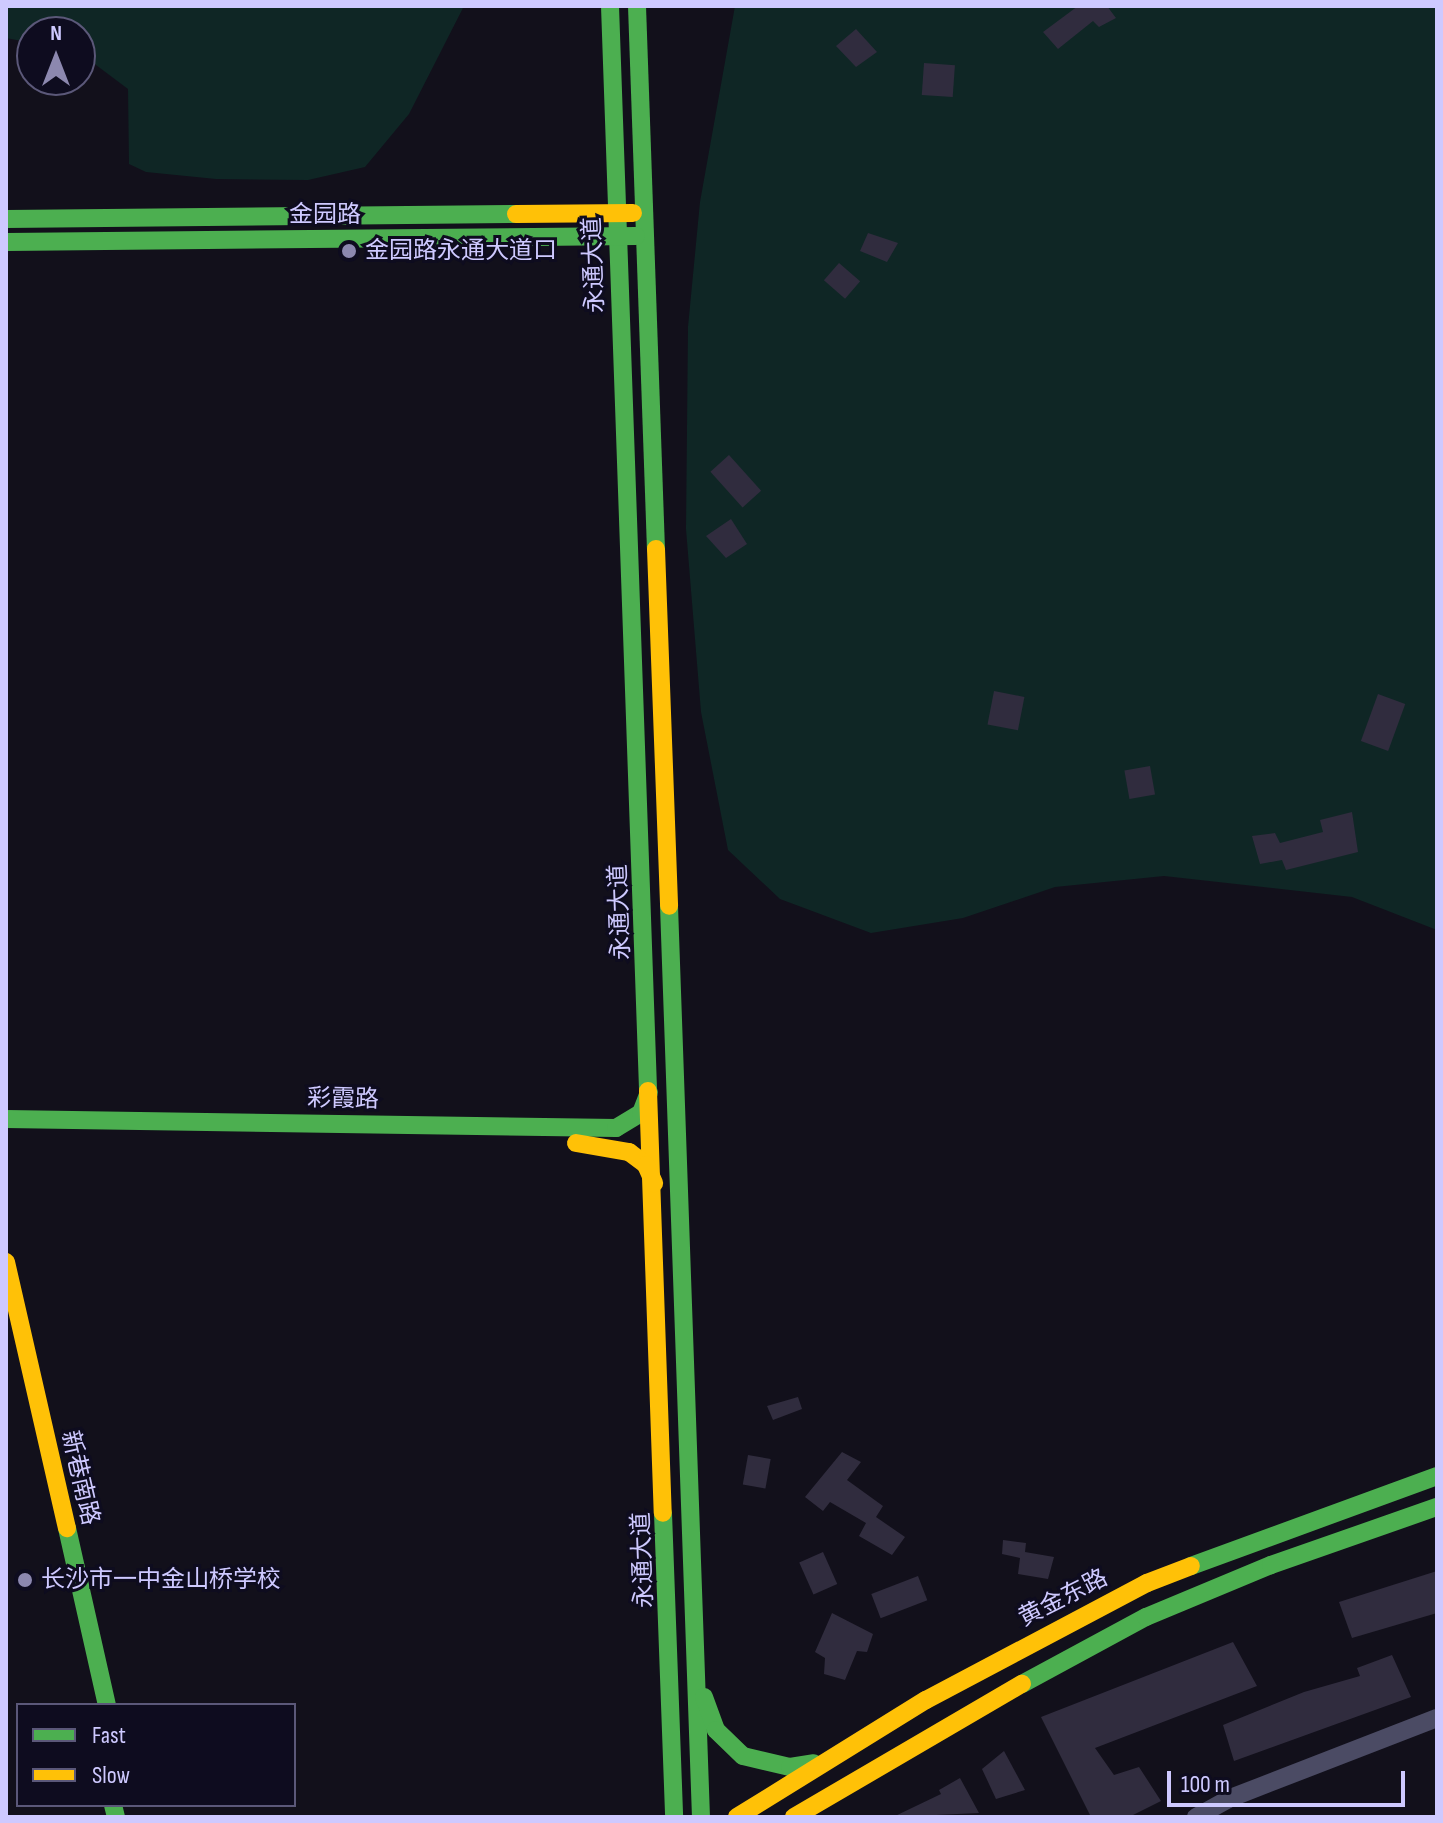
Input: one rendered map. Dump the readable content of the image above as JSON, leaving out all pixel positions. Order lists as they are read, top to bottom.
{
  "streets": {
    "main road": [
      "金园路",
      "永通大道",
      "彩霞路",
      "新巷南路",
      "黄金东路"
    ]
  },
  "crossings": [
    ["金园路", "永通大道"],
    ["永通大道", "彩霞路"]
  ],
  "places": ["金园路永通大道口", "长沙市一中金山桥学校"],
  "legend": ["Fast", "Slow"],
  "scale_bar": "100 m",
  "north": "top"
}
